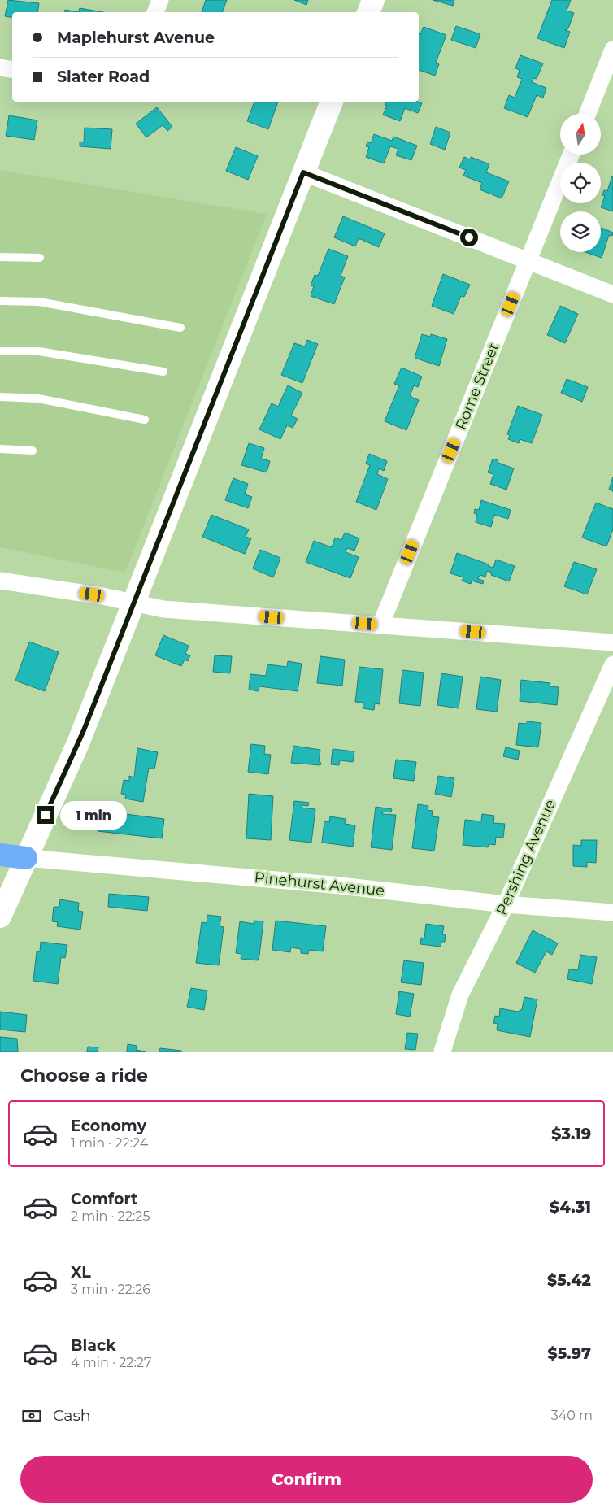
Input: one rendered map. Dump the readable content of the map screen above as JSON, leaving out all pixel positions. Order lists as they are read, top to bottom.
{
  "streets": {
    "street": ["Rome Street", "Pershing Avenue", "Pinehurst Avenue"]
  },
  "crossings": [
    ["Pershing Avenue", "Pinehurst Avenue"]
  ],
  "north": "top",
  "page": {
    "banner": ["Maplehurst Avenue", "Slater Road"],
    "bubble": "1 min",
    "heading": "Choose a ride",
    "list": [
      {
        "name": "Economy",
        "note": "1 min · 22:24",
        "value": "$3.19"
      },
      {
        "name": "Comfort",
        "note": "2 min · 22:25",
        "value": "$4.31"
      },
      {
        "name": "XL",
        "note": "3 min · 22:26",
        "value": "$5.42"
      },
      {
        "name": "Black",
        "note": "4 min · 22:27",
        "value": "$5.97"
      }
    ],
    "pay": ["Cash", "340 m"],
    "buttons": "Confirm"
  }
}
